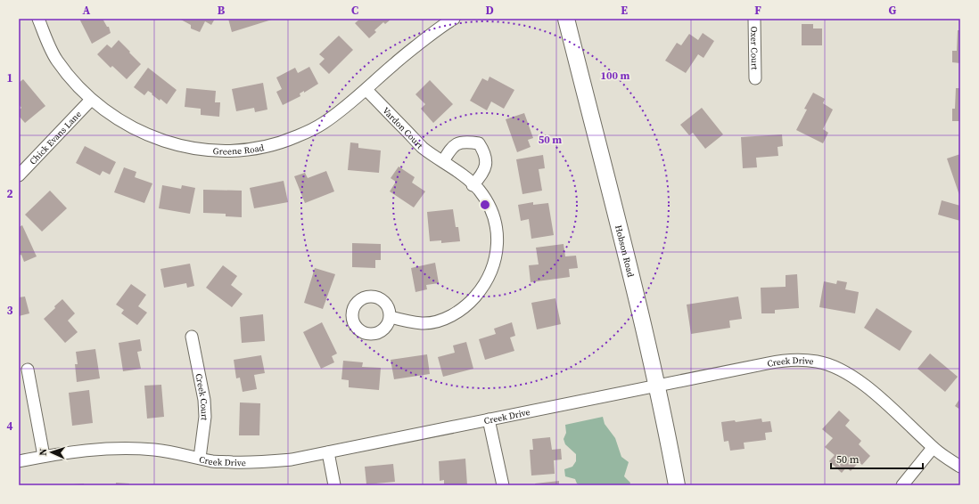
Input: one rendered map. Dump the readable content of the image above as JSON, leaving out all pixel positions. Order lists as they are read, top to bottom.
{
  "streets": {
    "main road": ["Hobson Road"],
    "street": [
      "Oxer Court",
      "Vardon Court",
      "Chick Evans Lane",
      "Greene Road",
      "Creek Drive",
      "Creek Court"
    ]
  },
  "crossings": [
    ["Vardon Court", "Greene Road"],
    ["Chick Evans Lane", "Greene Road"],
    ["Hobson Road", "Creek Drive"],
    ["Creek Drive", "Creek Court"]
  ],
  "scale_bar": "50 m",
  "north": "left",
  "grid": {
    "columns": [
      "A",
      "B",
      "C",
      "D",
      "E",
      "F",
      "G"
    ],
    "rows": [
      "1",
      "2",
      "3",
      "4"
    ]
  },
  "rings": ["100 m", "50 m"]
}
